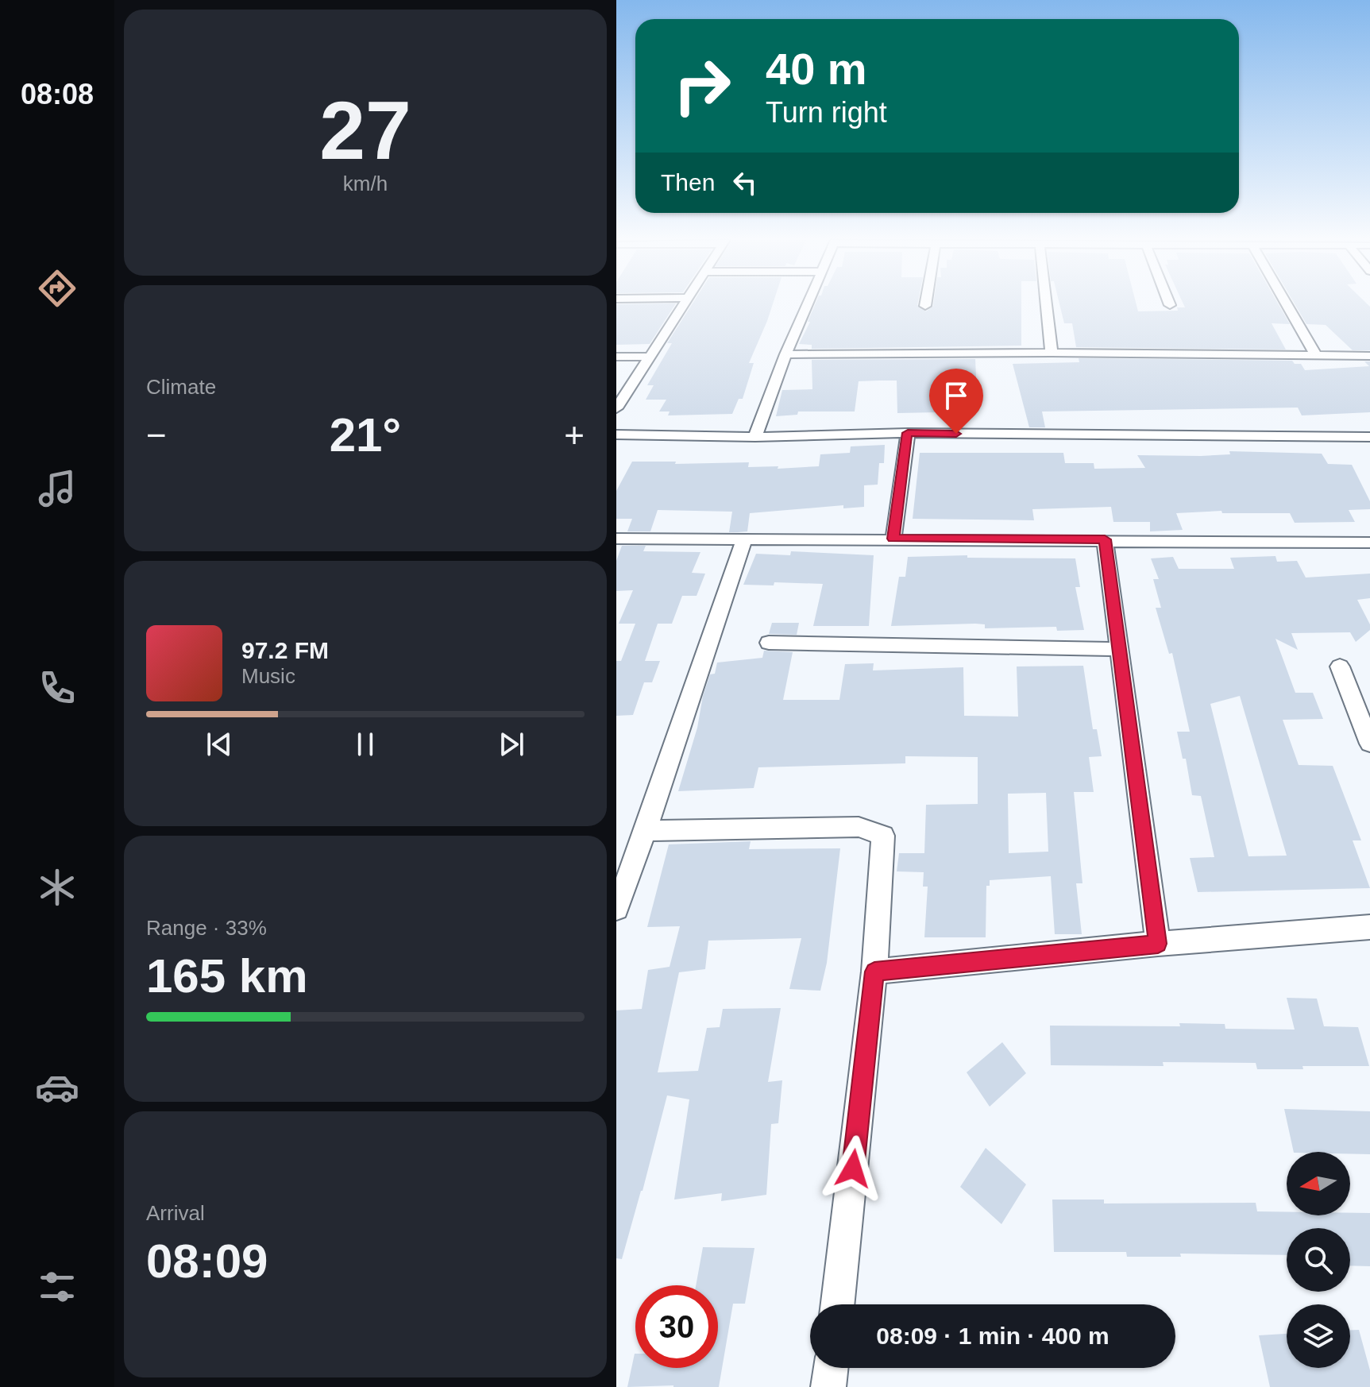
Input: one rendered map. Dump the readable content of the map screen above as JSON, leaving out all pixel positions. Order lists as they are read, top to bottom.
{
  "north": "left",
  "page": {
    "tabs": "08:08",
    "tile": [
      ["27", "km/h"],
      "Climate",
      ["Range · 33%", "165 km"],
      ["Arrival", "08:09"]
    ],
    "turn": ["40 m", "Turn right"],
    "then": "Then",
    "heat": ["−", "21°", "+"],
    "song": ["97.2 FM", "Music"],
    "limit": "30",
    "trip": "08:09 · 1 min · 400 m"
  }
}
